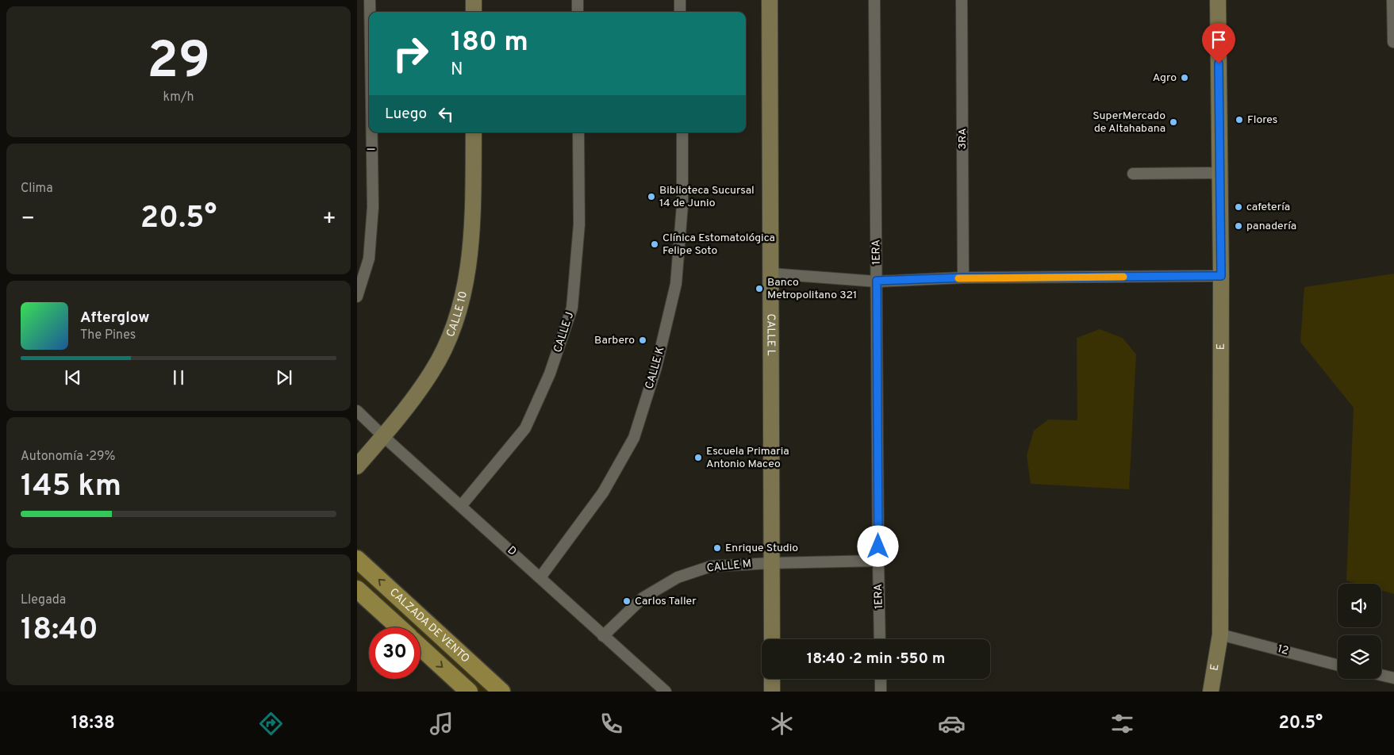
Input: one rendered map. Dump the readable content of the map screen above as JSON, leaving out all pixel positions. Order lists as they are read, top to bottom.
{
  "streets": {
    "main road": ["CALZADA DE VENTO"],
    "street": [
      "3RA",
      "I",
      "1ERA",
      "CALLE 10",
      "CALLE J",
      "CALLE L",
      "E",
      "CALLE K",
      "D",
      "CALLE M",
      "12"
    ]
  },
  "crossings": [
    ["1ERA", "CALLE M"],
    ["CALLE 10", "D"],
    ["CALLE J", "D"],
    ["CALLE L", "CALLE M"],
    ["E", "12"],
    ["CALLE K", "D"],
    ["D", "CALLE M"]
  ],
  "places": [
    "Agro",
    "Flores",
    "SuperMercado de Altahabana",
    "Biblioteca Sucursal 14 de Junio",
    "cafetería",
    "panadería",
    "Clínica Estomatológica Felipe Soto",
    "Banco Metropolitano 321",
    "Barbero",
    "Escuela Primaria Antonio Maceo",
    "Enrique Studio",
    "Carlos Taller"
  ],
  "page": {
    "tile": [
      ["29", "km/h"],
      "Clima",
      ["Autonomía · 29%", "145 km"],
      ["Llegada", "18:40"]
    ],
    "turn": ["180 m", "N"],
    "then": "Luego",
    "heat": ["−", "20.5°", "+"],
    "song": ["Afterglow", "The Pines"],
    "limit": "30",
    "trip": "18:40 · 2 min · 550 m",
    "tabs": ["18:38", "20.5°"]
  }
}
